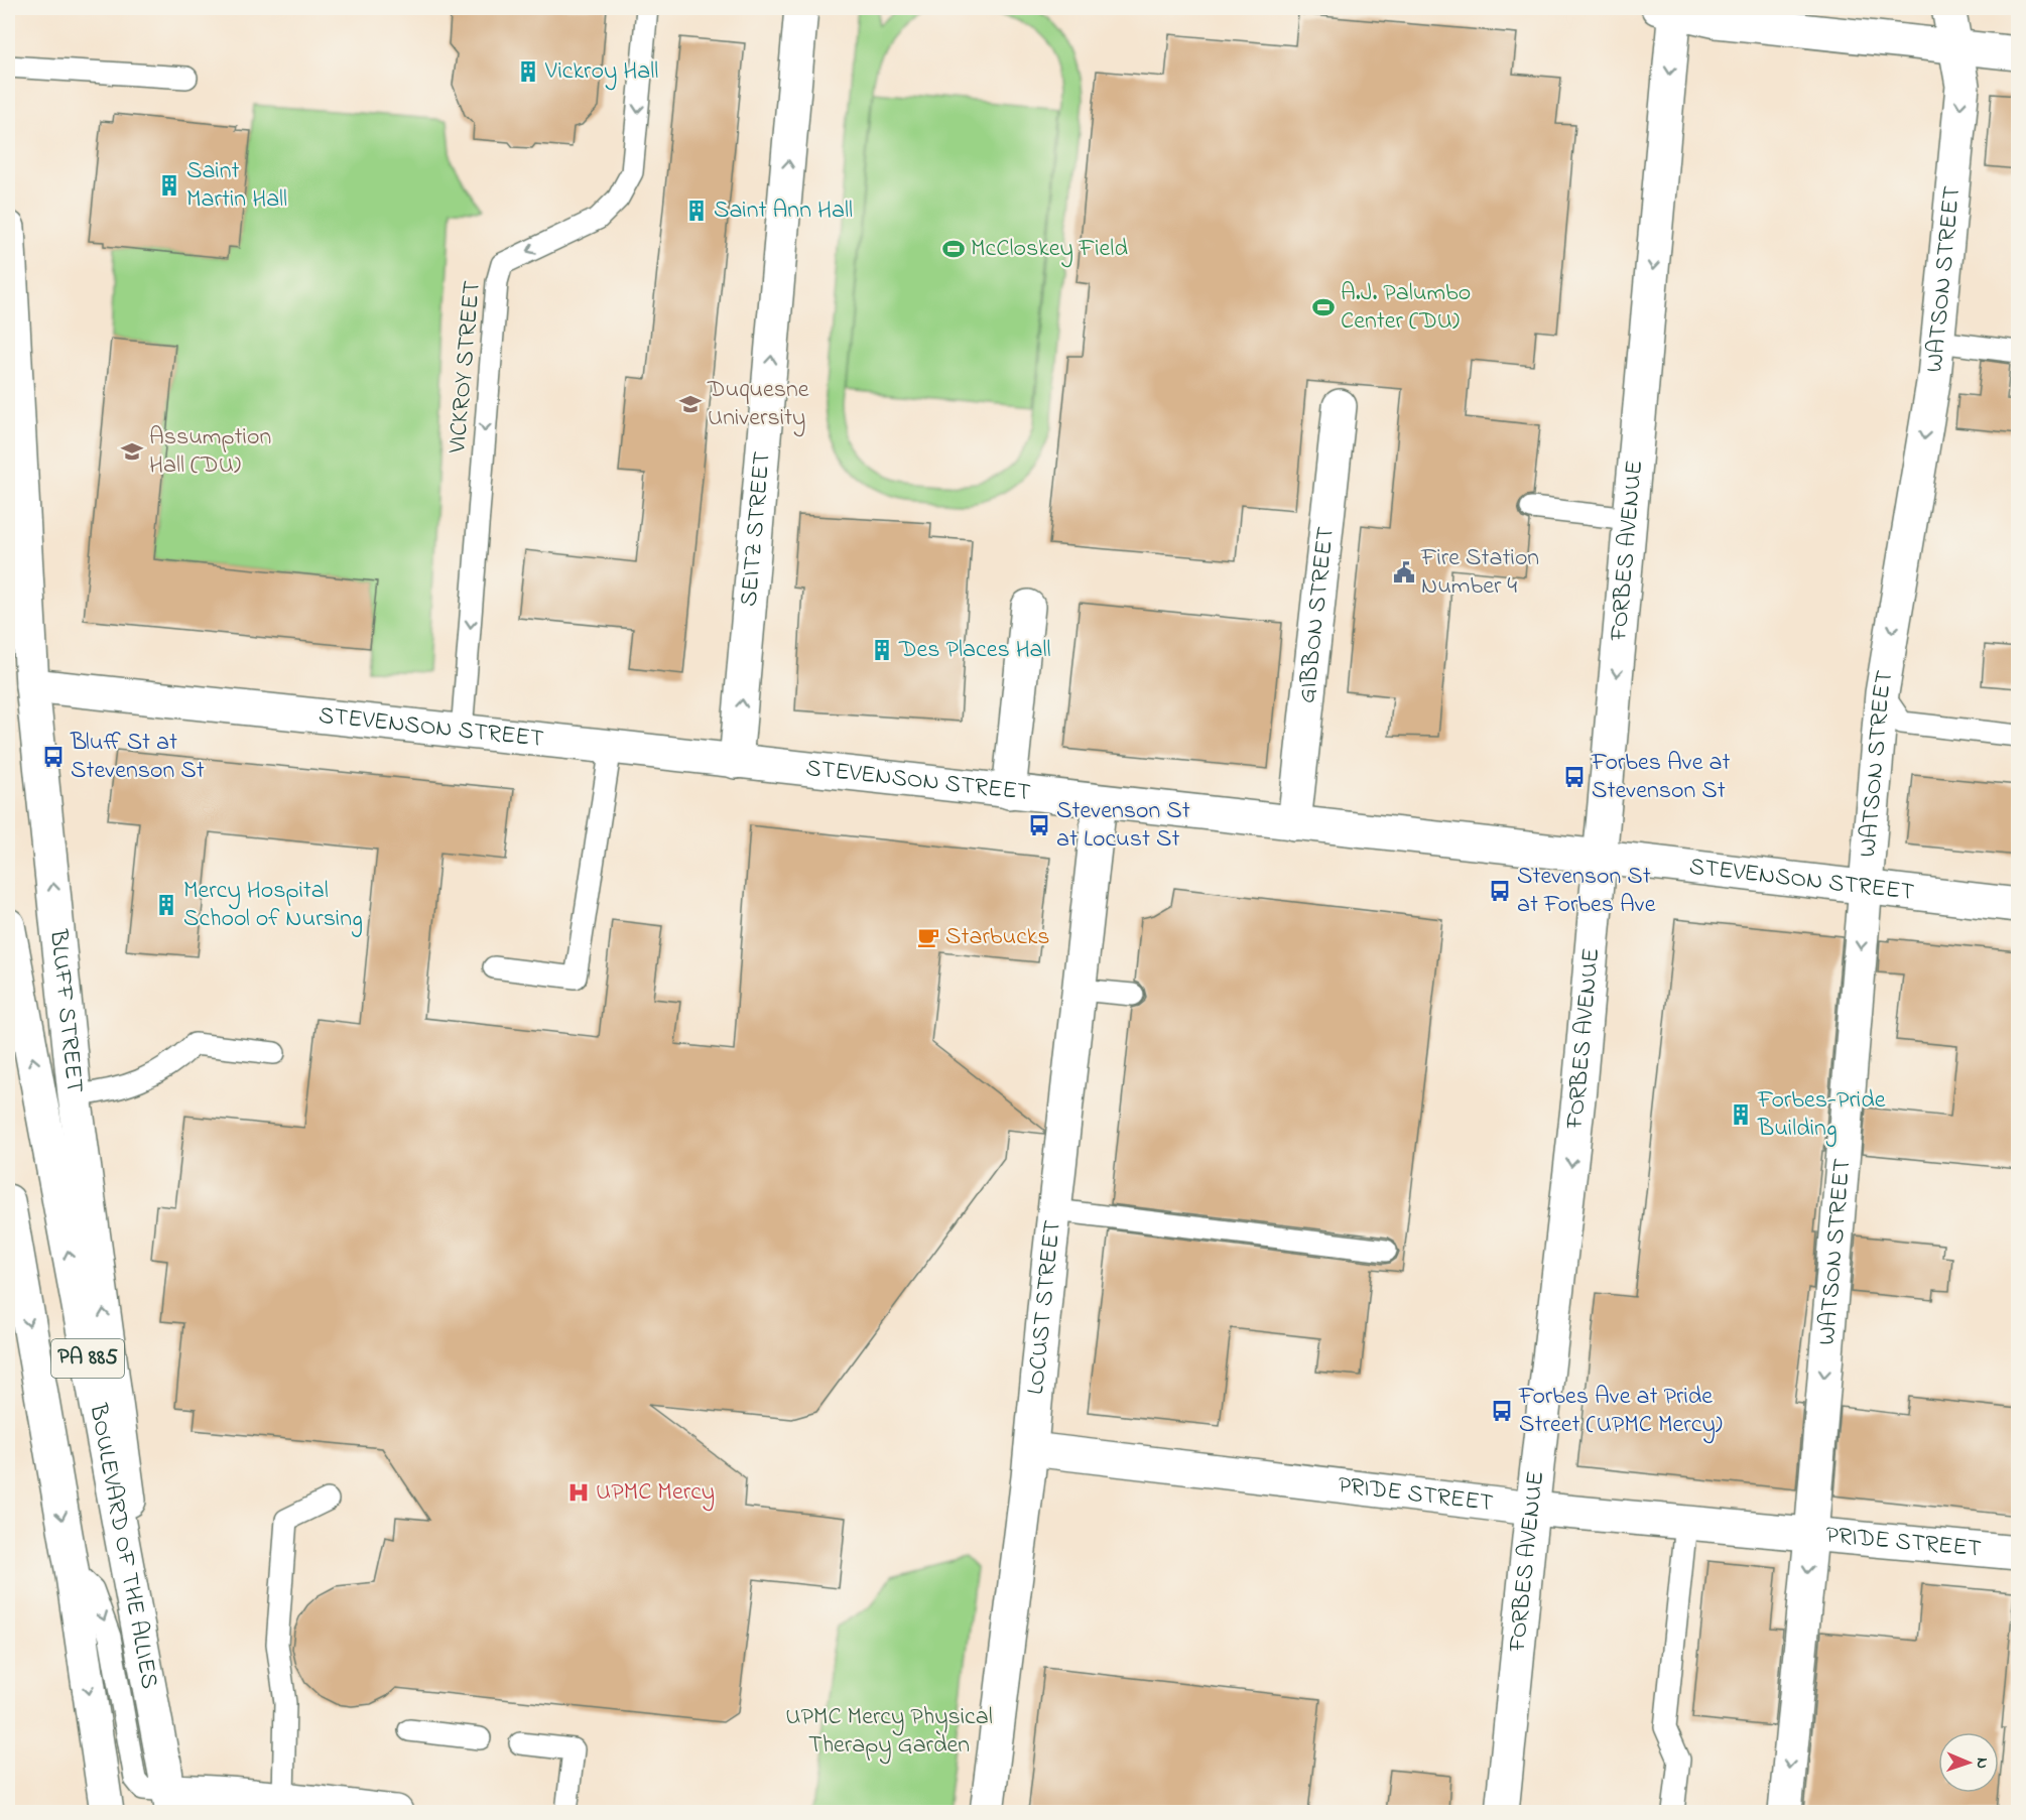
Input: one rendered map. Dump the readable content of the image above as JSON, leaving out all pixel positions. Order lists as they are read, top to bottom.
{
  "streets": {
    "main road": [
      "WATSON STREET",
      "SEITZ STREET",
      "FORBES AVENUE",
      "GIBBON STREET",
      "STEVENSON STREET",
      "BLUFF STREET",
      "LOCUST STREET",
      "PA 885",
      "PRIDE STREET",
      "BOULEVARD OF THE ALLIES"
    ],
    "lane": ["VICKROY STREET"]
  },
  "crossings": [
    ["WATSON STREET", "STEVENSON STREET"],
    ["WATSON STREET", "PRIDE STREET"],
    ["VICKROY STREET", "STEVENSON STREET"],
    ["SEITZ STREET", "STEVENSON STREET"],
    ["FORBES AVENUE", "STEVENSON STREET"],
    ["FORBES AVENUE", "PRIDE STREET"],
    ["GIBBON STREET", "STEVENSON STREET"],
    ["STEVENSON STREET", "BLUFF STREET"],
    ["STEVENSON STREET", "LOCUST STREET"],
    ["BLUFF STREET", "BOULEVARD OF THE ALLIES"],
    ["LOCUST STREET", "PRIDE STREET"]
  ],
  "one_way": [
    "WATSON STREET",
    "VICKROY STREET",
    "SEITZ STREET",
    "FORBES AVENUE"
  ],
  "parks": ["UPMC Mercy Physical Therapy Garden"],
  "places": {
    "building": [
      "Vickroy Hall",
      "Saint Martin Hall",
      "Saint Ann Hall",
      "Des Places Hall",
      "Mercy Hospital School of Nursing",
      "Forbes-Pride Building"
    ],
    "sports": ["McCloskey Field", "A.J. Palumbo Center (DU)"],
    "school or university": ["Duquesne University", "Assumption Hall (DU)"],
    "public building": ["Fire Station Number 4"],
    "bus stop": [
      "Bluff St at Stevenson St",
      "Forbes Ave at Stevenson St",
      "Stevenson St at Locust St",
      "Stevenson St at Forbes Ave",
      "Forbes Ave at Pride Street (UPMC Mercy)"
    ],
    "cafe": ["Starbucks"],
    "hospital": ["UPMC Mercy"]
  },
  "north": "right"
}
